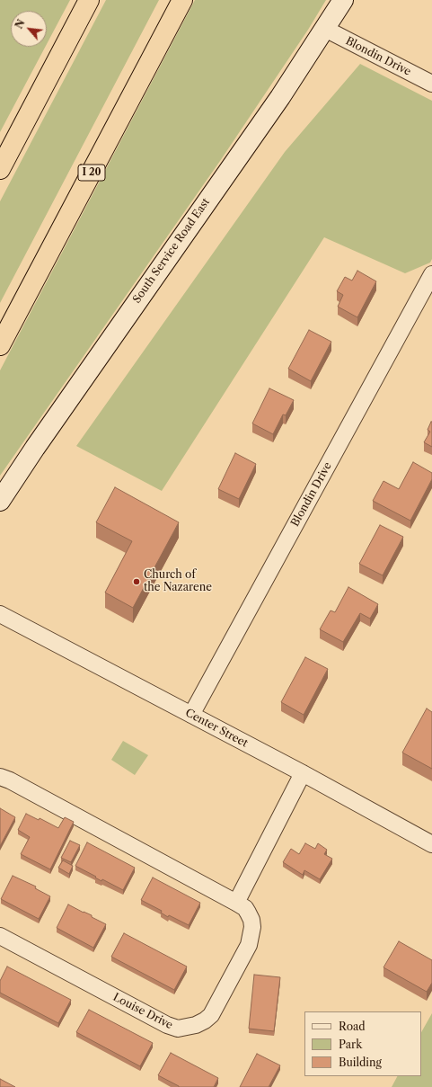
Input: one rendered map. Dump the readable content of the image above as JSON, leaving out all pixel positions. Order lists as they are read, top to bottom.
{
  "streets": {
    "highway": ["I 20"],
    "main road": ["South Service Road East"],
    "street": ["Blondin Drive", "Center Street", "Louise Drive"]
  },
  "crossings": [
    ["Blondin Drive", "South Service Road East"],
    ["Blondin Drive", "Center Street"]
  ],
  "places": ["Church of the Nazarene"],
  "legend": ["Road", "Park", "Building"],
  "north": "top left"
}
